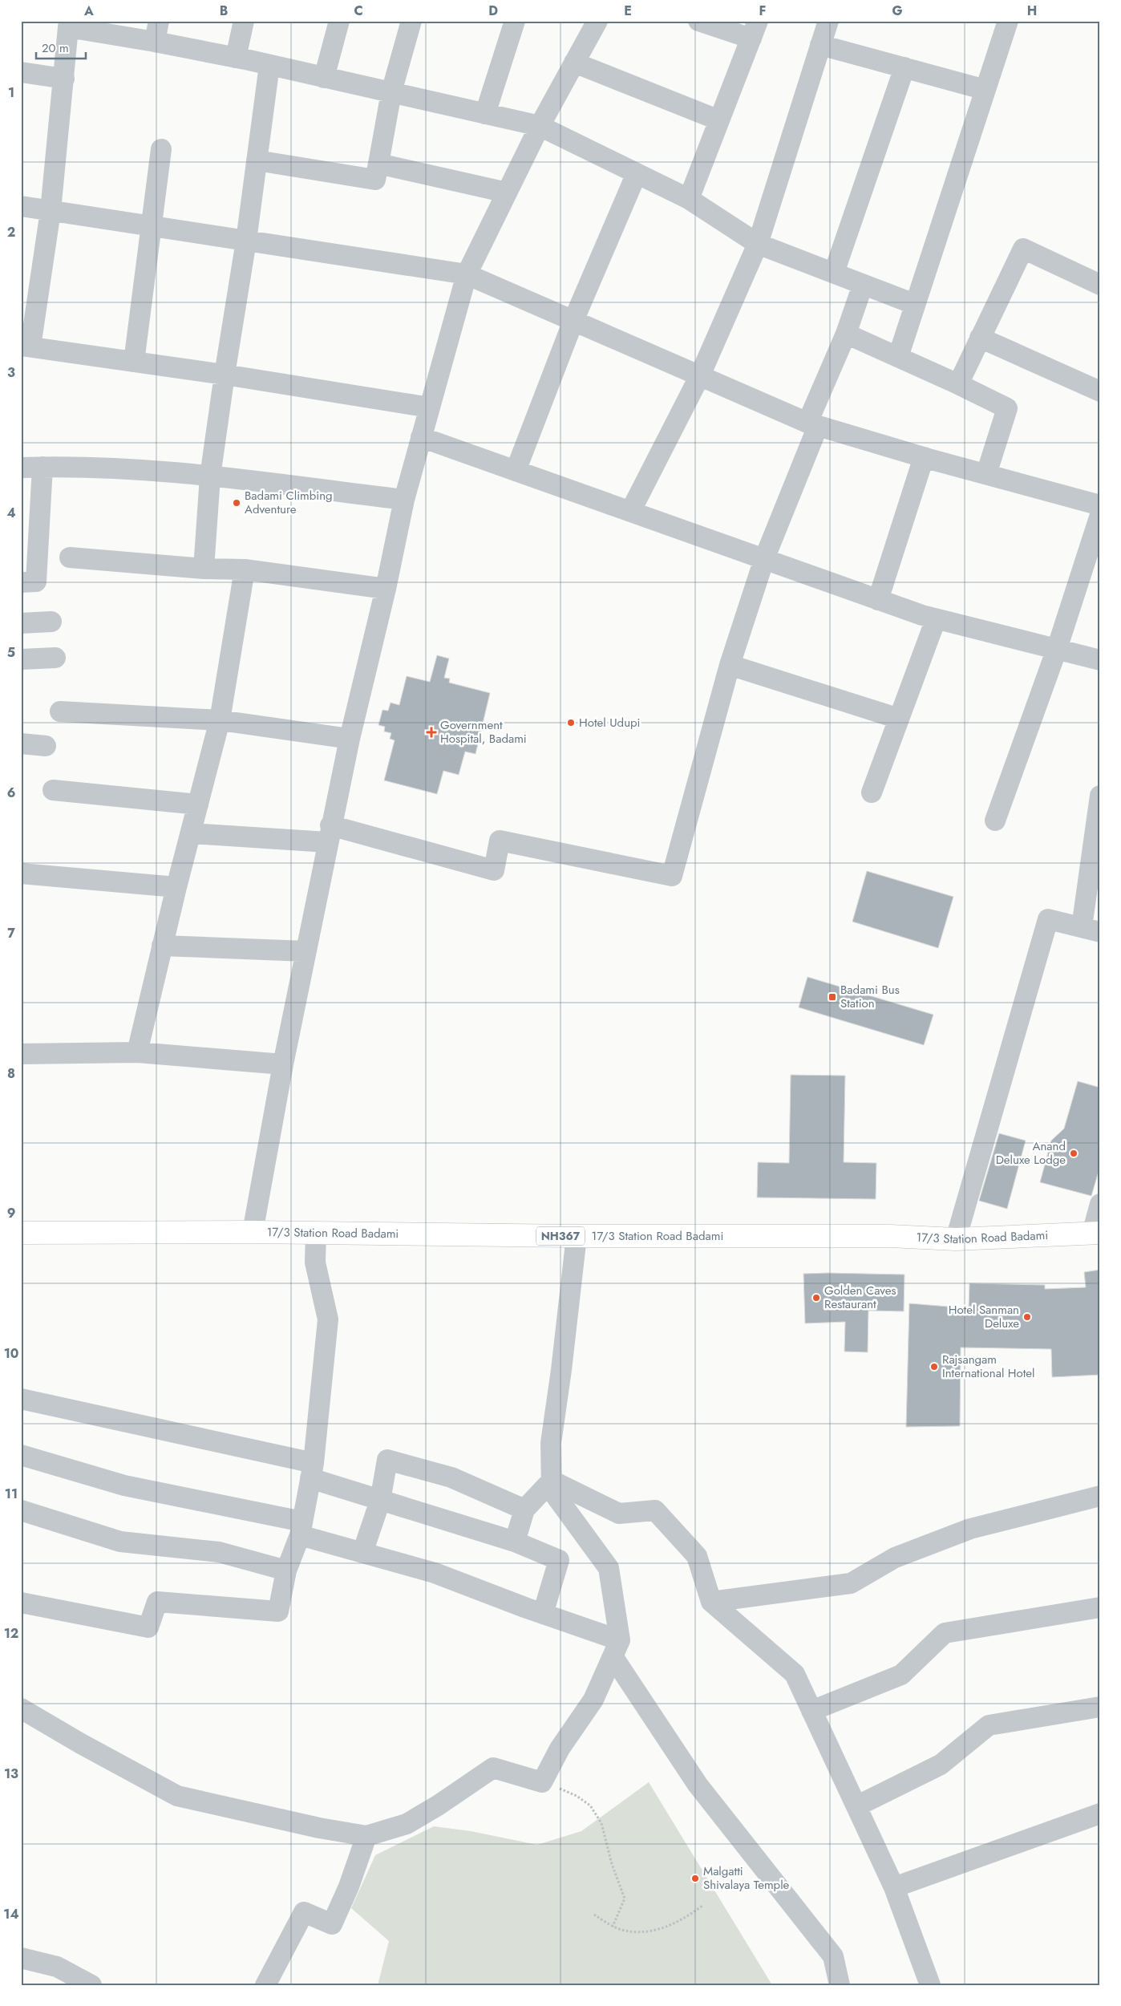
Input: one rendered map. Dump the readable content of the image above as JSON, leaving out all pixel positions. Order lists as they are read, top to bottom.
{
  "streets": {
    "highway": ["17/3 Station Road Badami", "NH367"]
  },
  "places": {
    "other": [
      "Badami Climbing Adventure",
      "Hotel Udupi",
      "Anand Deluxe Lodge",
      "Golden Caves Restaurant",
      "Hotel Sanman Deluxe",
      "Rajsangam International Hotel",
      "Malgatti Shivalaya Temple"
    ],
    "health": ["Government Hospital, Badami"],
    "transit": ["Badami Bus Station"]
  },
  "scale_bar": "20 m",
  "grid": {
    "columns": [
      "A",
      "B",
      "C",
      "D",
      "E",
      "F",
      "G",
      "H"
    ],
    "rows": [
      "1",
      "2",
      "3",
      "4",
      "5",
      "6",
      "7",
      "8",
      "9",
      "10",
      "11",
      "12",
      "13",
      "14"
    ]
  }
}
